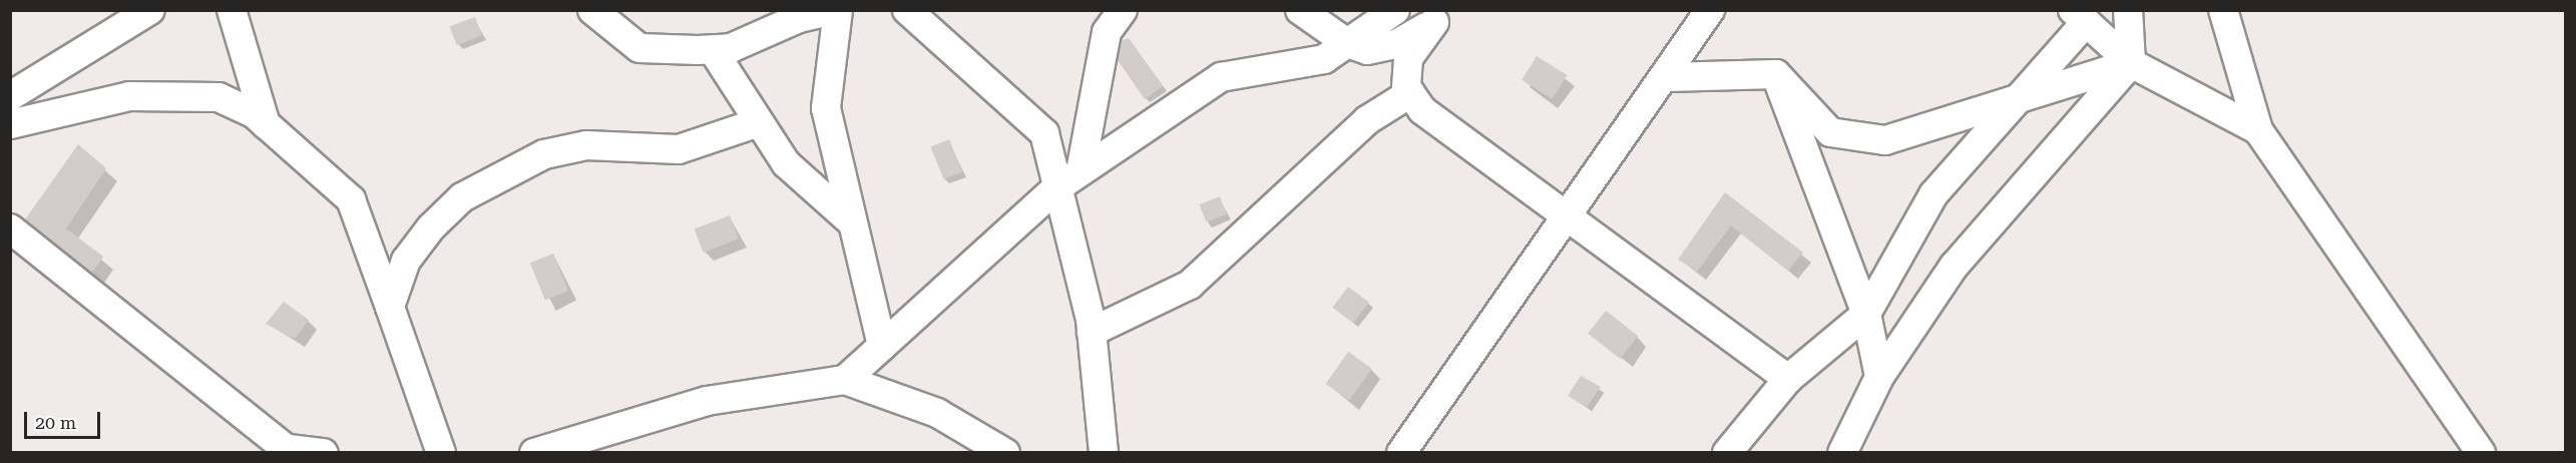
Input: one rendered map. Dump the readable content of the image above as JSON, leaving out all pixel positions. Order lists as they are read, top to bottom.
{
  "scale_bar": "20 m"
}
